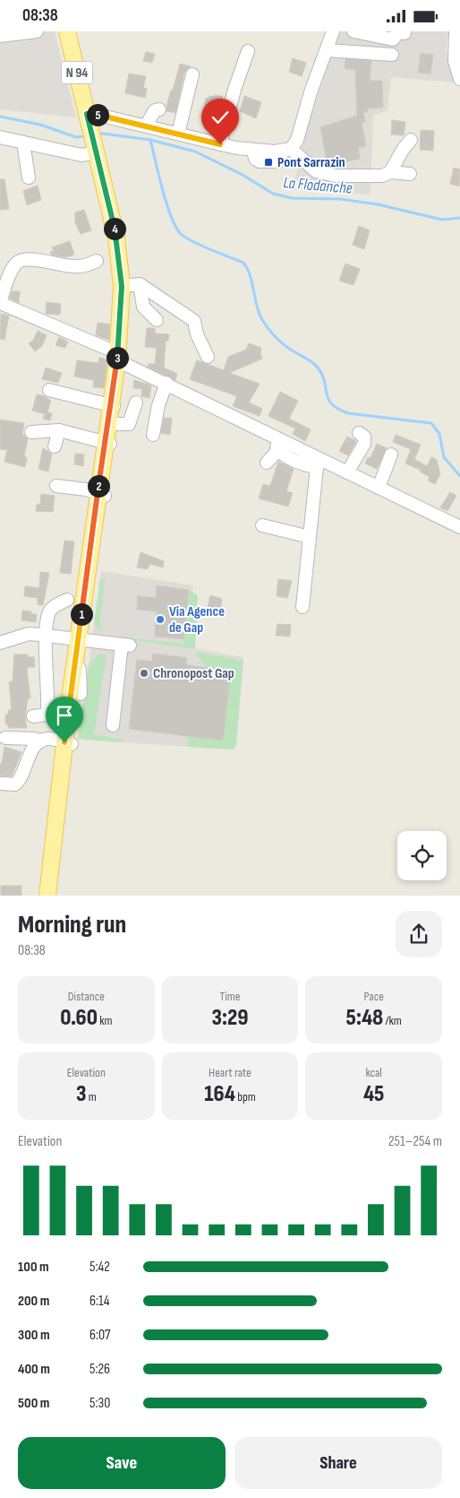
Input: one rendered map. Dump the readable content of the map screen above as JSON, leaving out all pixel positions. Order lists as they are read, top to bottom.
{
  "streets": {
    "main road": ["N 94"]
  },
  "water": ["La Flodanche"],
  "places": {
    "transit": ["Pont Sarrazin"],
    "other": ["Via Agence de Gap", "Chronopost Gap"]
  },
  "page": {
    "status": "08:38",
    "pins": [
      "5",
      "4",
      "3",
      "2",
      "1"
    ],
    "heading": ["Morning run", "08:38"],
    "stats": [
      ["Distance", "0.60 km"],
      ["Time", "3:29"],
      ["Pace", "5:48 /km"],
      ["Elevation", "3 m"],
      ["Heart rate", "164 bpm"],
      ["kcal", "45"]
    ],
    "chart": ["Elevation", "251–254 m"],
    "list": [
      {
        "name": "100 m",
        "note": "5:42"
      },
      {
        "name": "200 m",
        "note": "6:14"
      },
      {
        "name": "300 m",
        "note": "6:07"
      },
      {
        "name": "400 m",
        "note": "5:26"
      },
      {
        "name": "500 m",
        "note": "5:30"
      }
    ],
    "buttons": ["Save", "Share"]
  }
}
